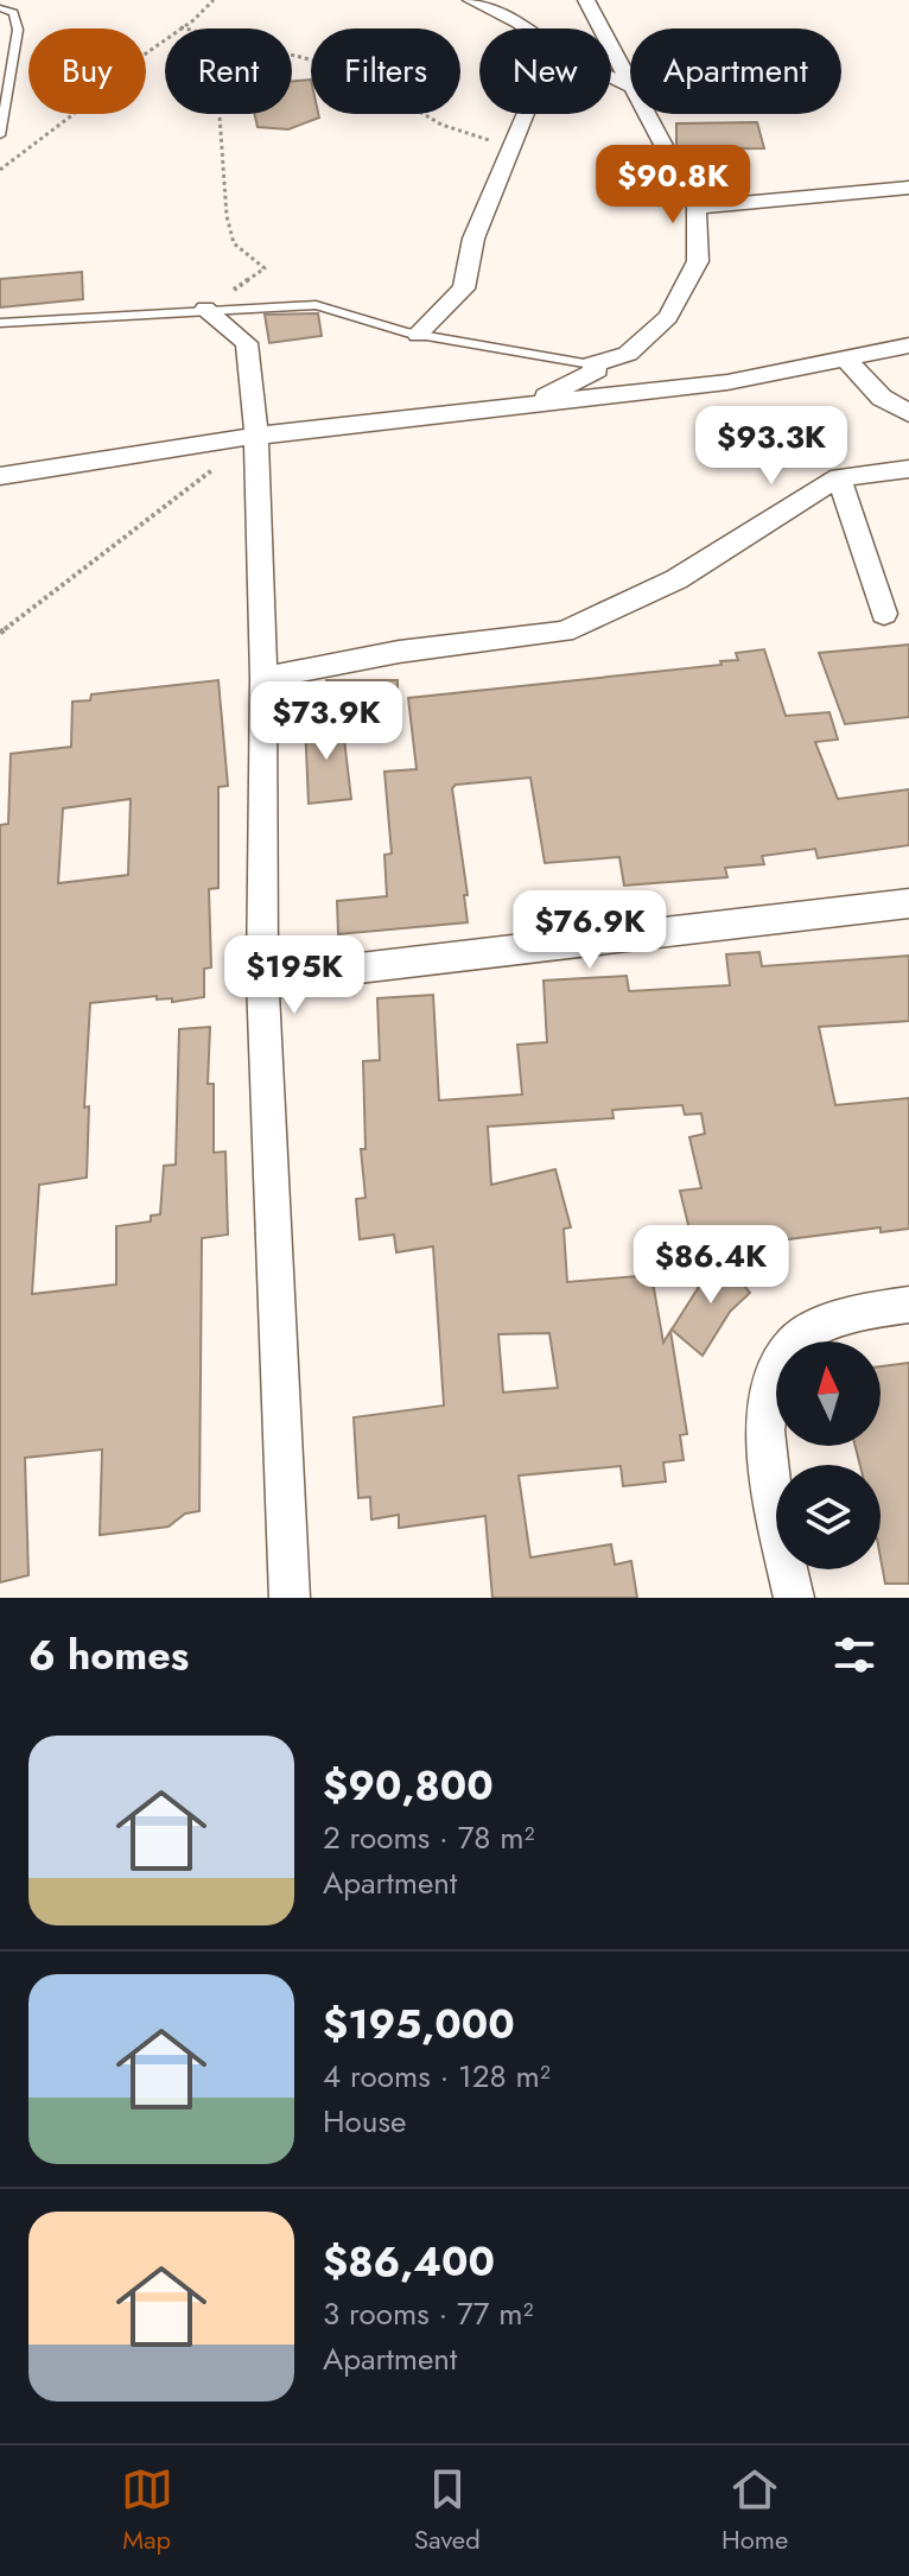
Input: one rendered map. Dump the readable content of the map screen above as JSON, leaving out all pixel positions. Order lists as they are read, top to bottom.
{
  "north": "top",
  "page": {
    "chip": [
      "Buy",
      "Rent",
      "Filters",
      "New",
      "Apartment"
    ],
    "price": [
      "$90.8K",
      "$93.3K",
      "$73.9K",
      "$76.9K",
      "$195K",
      "$86.4K"
    ],
    "heading": "6 homes",
    "list": [
      {
        "name": "$90,800",
        "note": "2 rooms · 78 m² · Apartment"
      },
      {
        "name": "$195,000",
        "note": "4 rooms · 128 m² · House"
      },
      {
        "name": "$86,400",
        "note": "3 rooms · 77 m² · Apartment"
      }
    ],
    "tabs": ["Map", "Saved", "Home"]
  }
}
